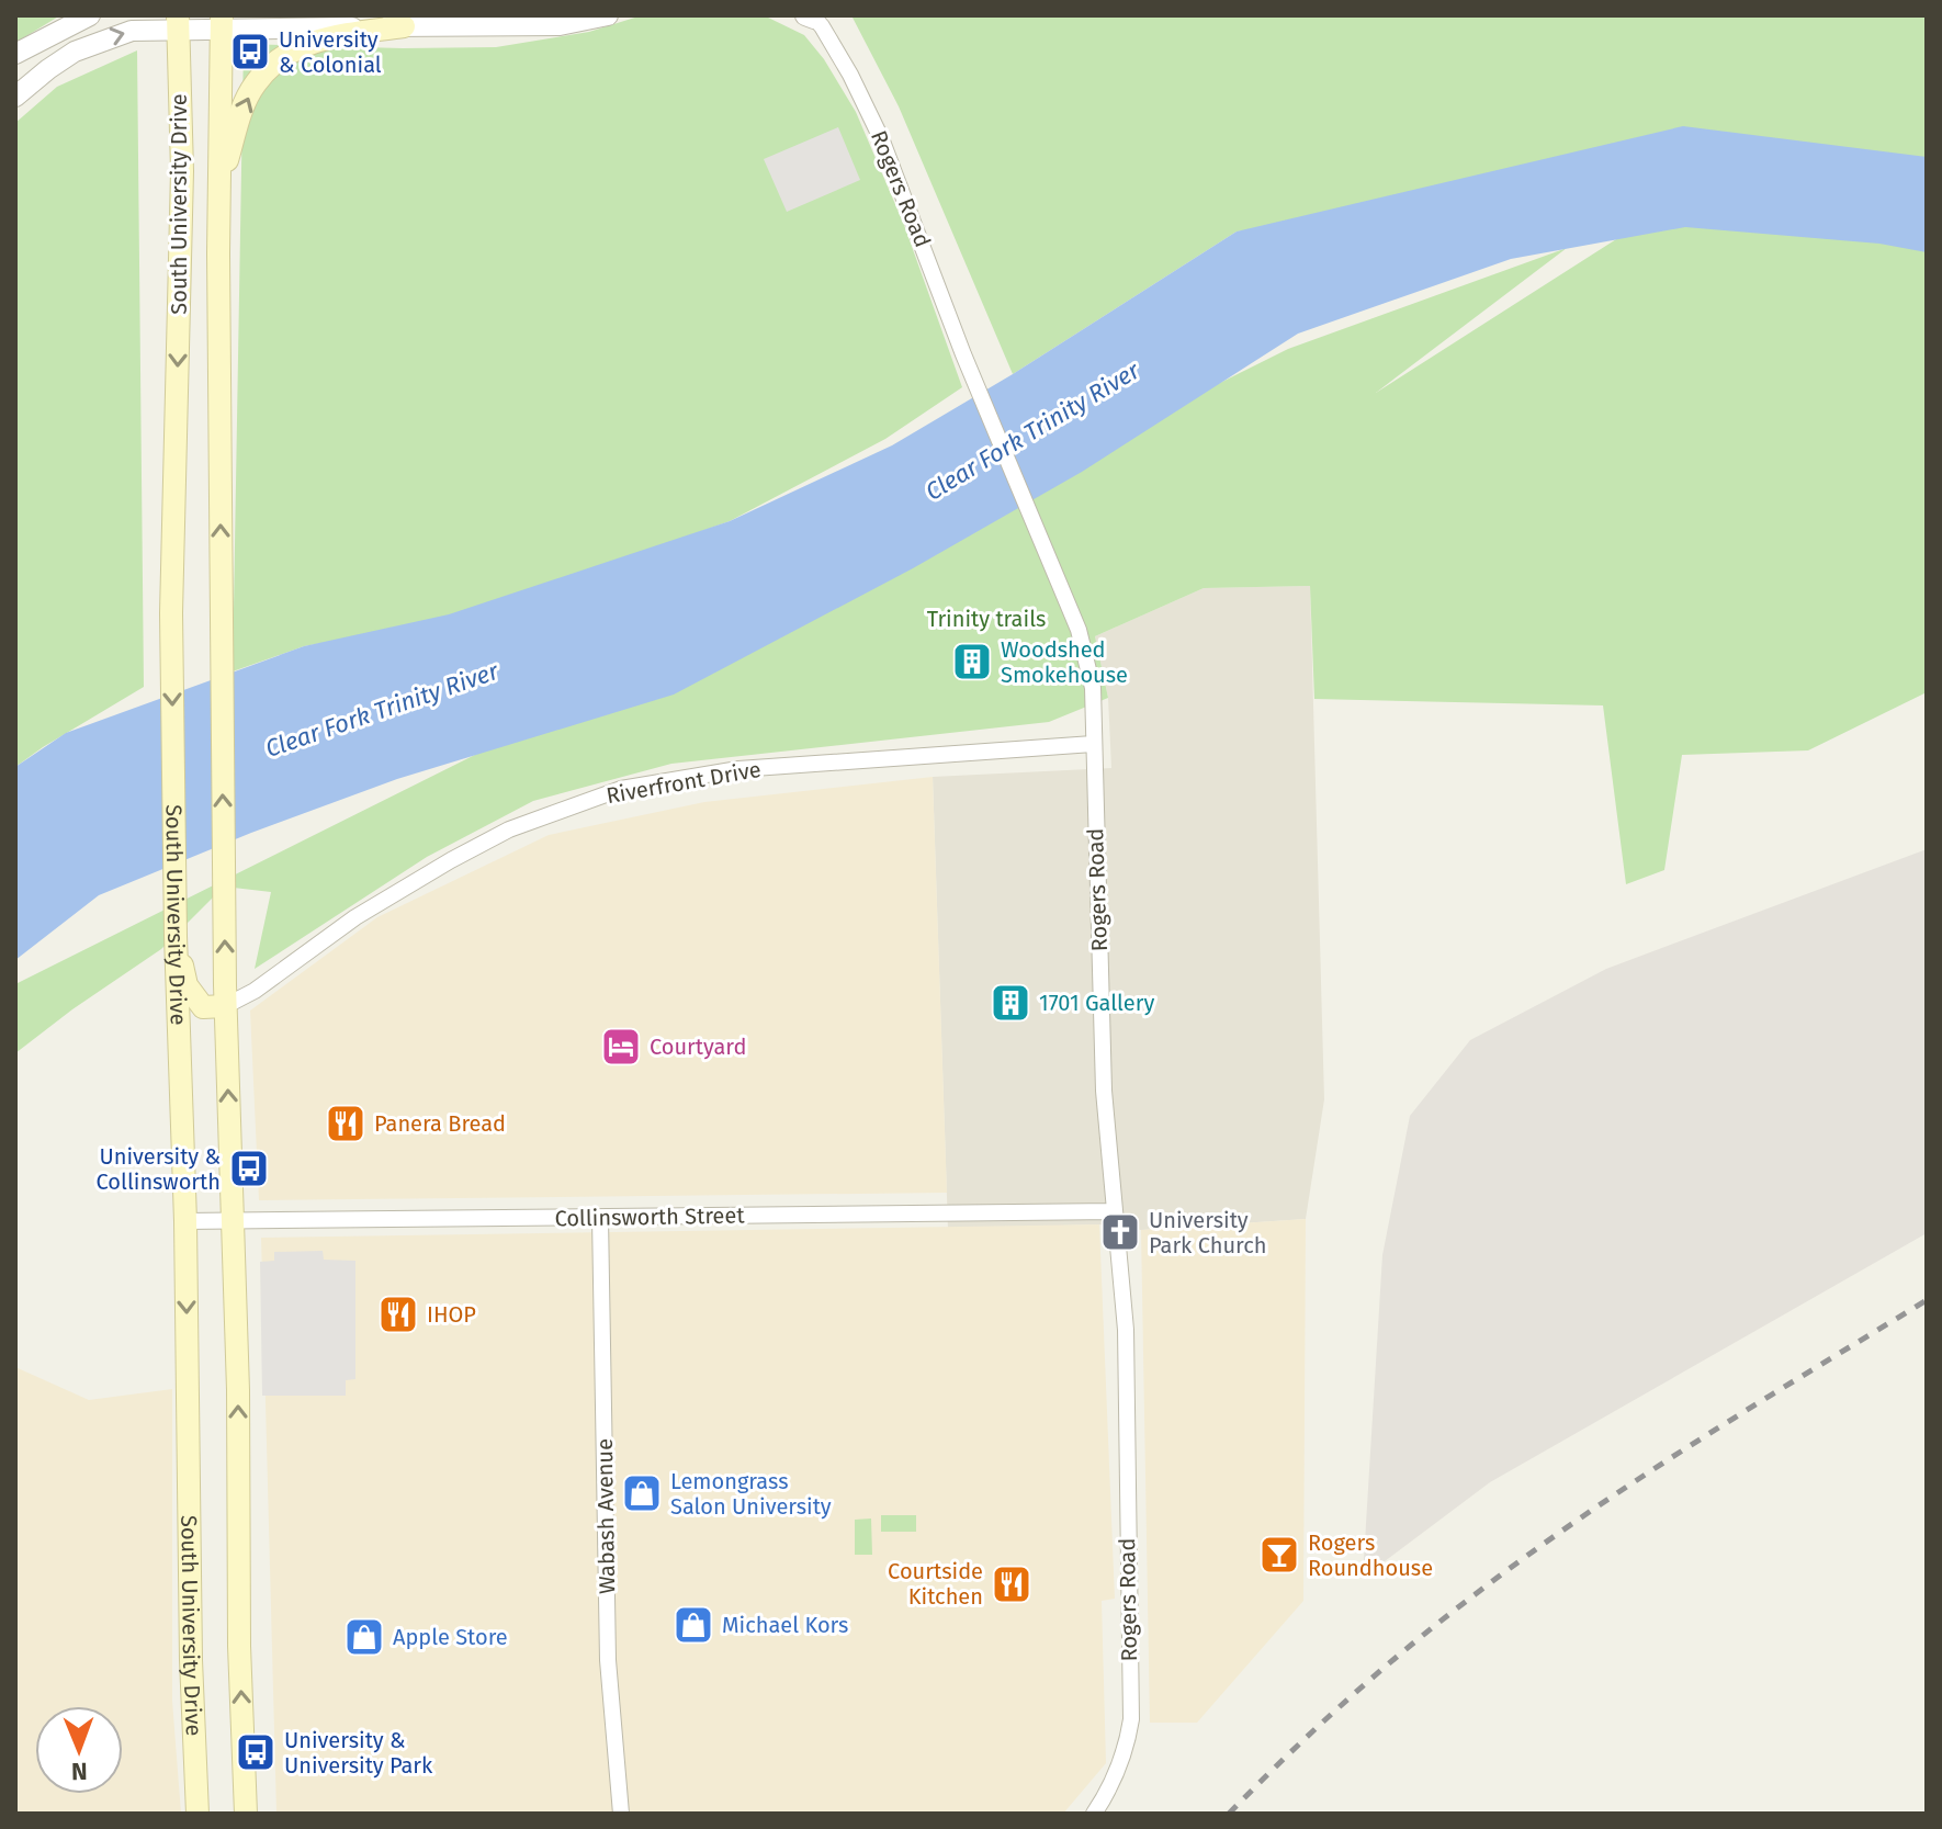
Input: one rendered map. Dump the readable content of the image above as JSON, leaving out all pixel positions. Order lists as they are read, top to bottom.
{
  "streets": {
    "main road": ["South University Drive"],
    "street": [
      "Rogers Road",
      "Riverfront Drive",
      "Collinsworth Street",
      "Wabash Avenue"
    ]
  },
  "crossings": [
    ["Rogers Road", "Riverfront Drive"],
    ["Rogers Road", "Collinsworth Street"],
    ["South University Drive", "Riverfront Drive"],
    ["South University Drive", "Collinsworth Street"],
    ["Collinsworth Street", "Wabash Avenue"]
  ],
  "water": ["Clear Fork Trinity River"],
  "parks": ["Trinity trails"],
  "places": {
    "bus stop": ["University & Colonial", "University & Collinsworth", "University & University Park"],
    "building": ["Woodshed Smokehouse", "1701 Gallery"],
    "hotel": ["Courtyard"],
    "restaurant": ["Panera Bread", "IHOP", "Courtside Kitchen"],
    "church": ["University Park Church"],
    "shop": ["Lemongrass Salon University", "Michael Kors", "Apple Store"],
    "bar": ["Rogers Roundhouse"]
  },
  "north": "bottom"
}
